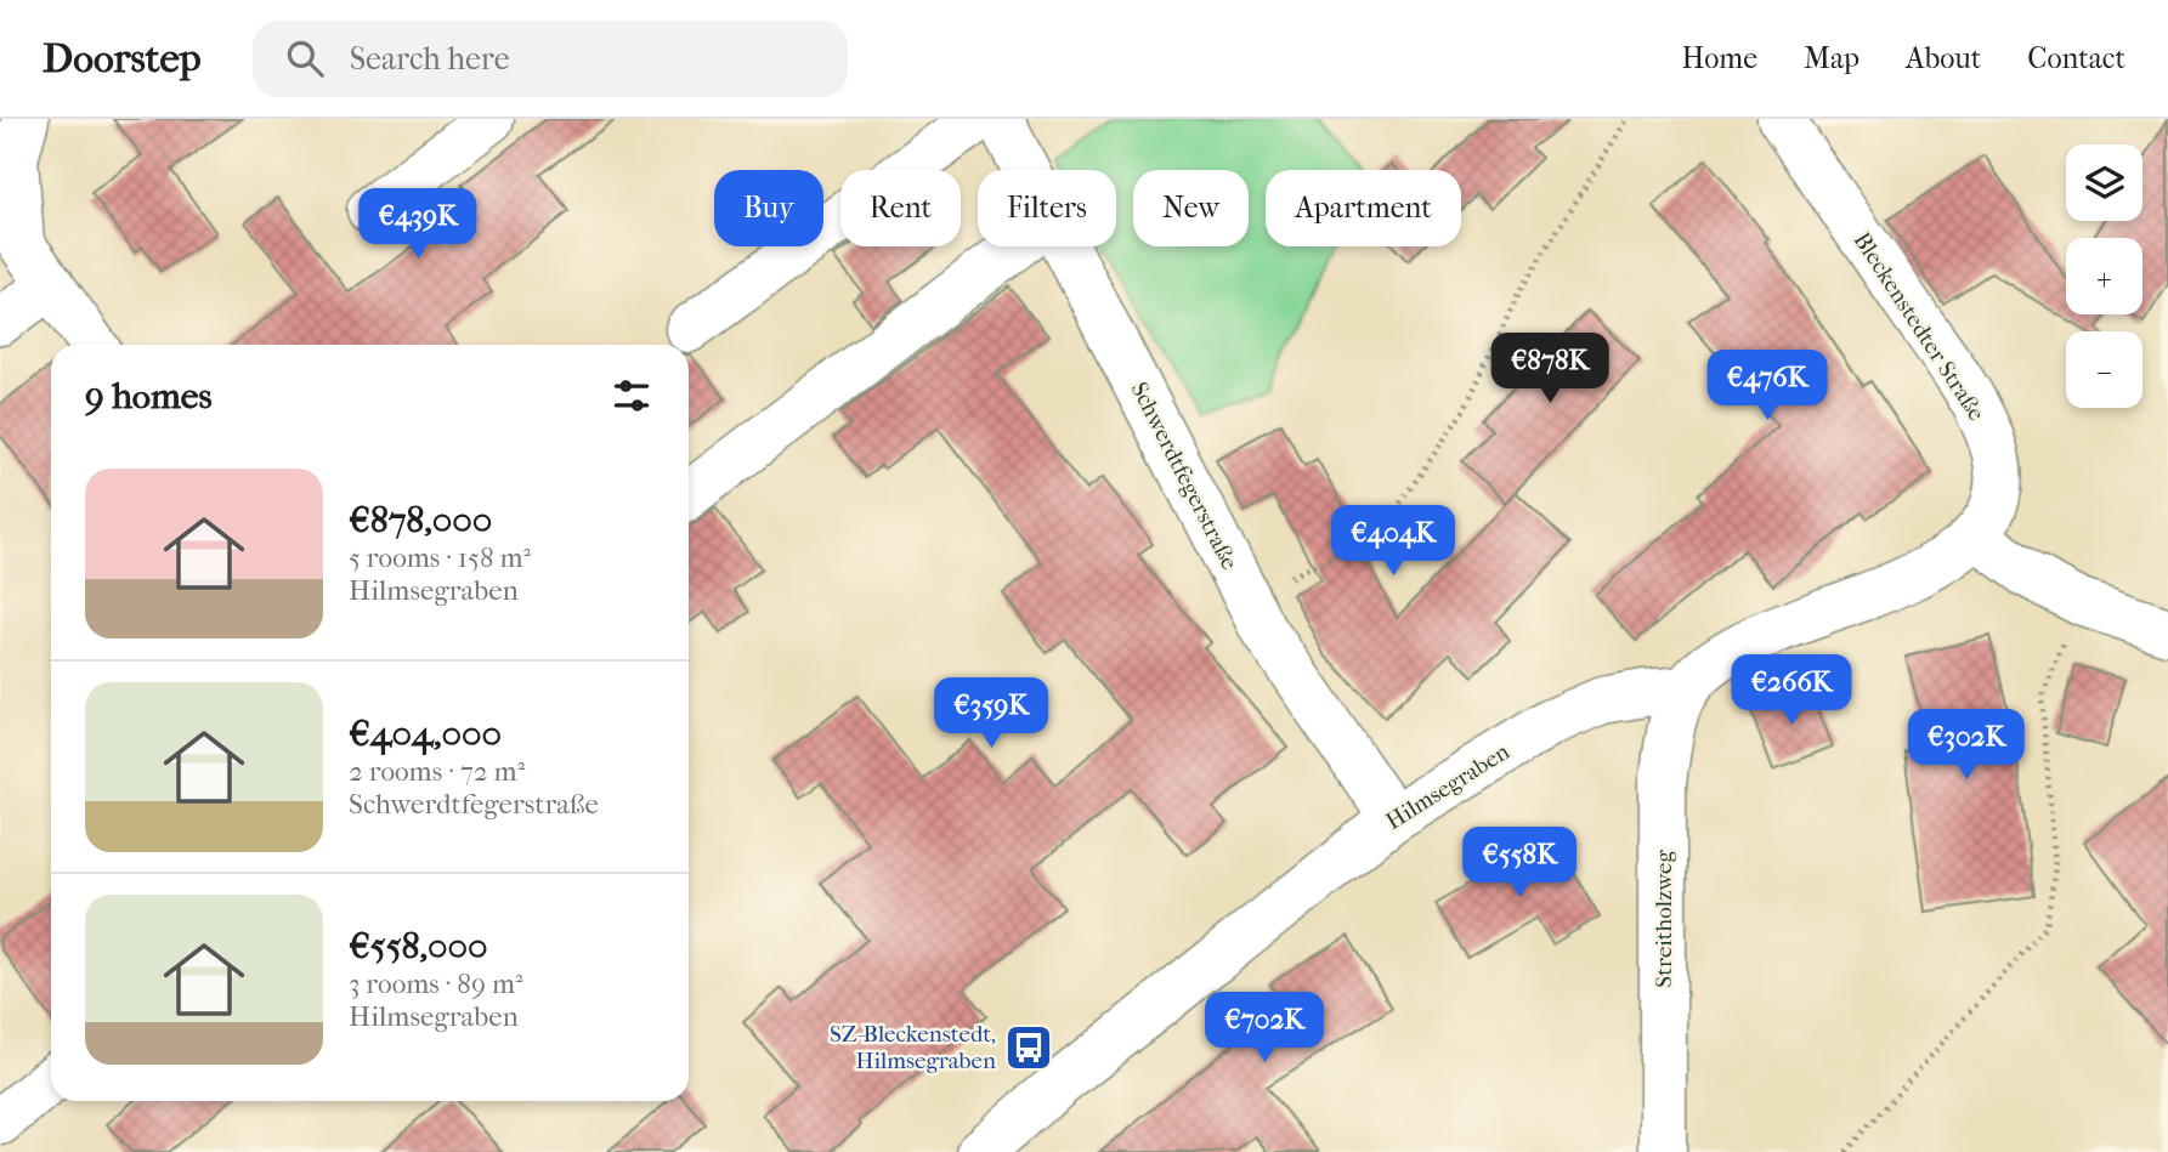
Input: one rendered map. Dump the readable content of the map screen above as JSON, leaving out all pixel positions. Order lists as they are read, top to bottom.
{
  "streets": {
    "street": [
      "Bleckenstedter Straße",
      "Schwerdtfegerstraße",
      "Hilmsegraben",
      "Streitholzweg"
    ]
  },
  "crossings": [
    ["Schwerdtfegerstraße", "Hilmsegraben"],
    ["Hilmsegraben", "Streitholzweg"]
  ],
  "places": {
    "bus stop": ["SZ-Bleckenstedt, Hilmsegraben"]
  },
  "page": {
    "header": "Doorstep",
    "search": "Search here",
    "nav": [
      "Home",
      "Map",
      "About",
      "Contact"
    ],
    "map_buttons": ["+", "−"],
    "chip": [
      "Buy",
      "Rent",
      "Filters",
      "New",
      "Apartment"
    ],
    "price": [
      "€439K",
      "€878K",
      "€476K",
      "€404K",
      "€266K",
      "€359K",
      "€302K",
      "€558K",
      "€702K"
    ],
    "heading": "9 homes",
    "list": [
      {
        "name": "€878,000",
        "note": "5 rooms · 158 m² · Hilmsegraben"
      },
      {
        "name": "€404,000",
        "note": "2 rooms · 72 m² · Schwerdtfegerstraße"
      },
      {
        "name": "€558,000",
        "note": "3 rooms · 89 m² · Hilmsegraben"
      }
    ]
  }
}
